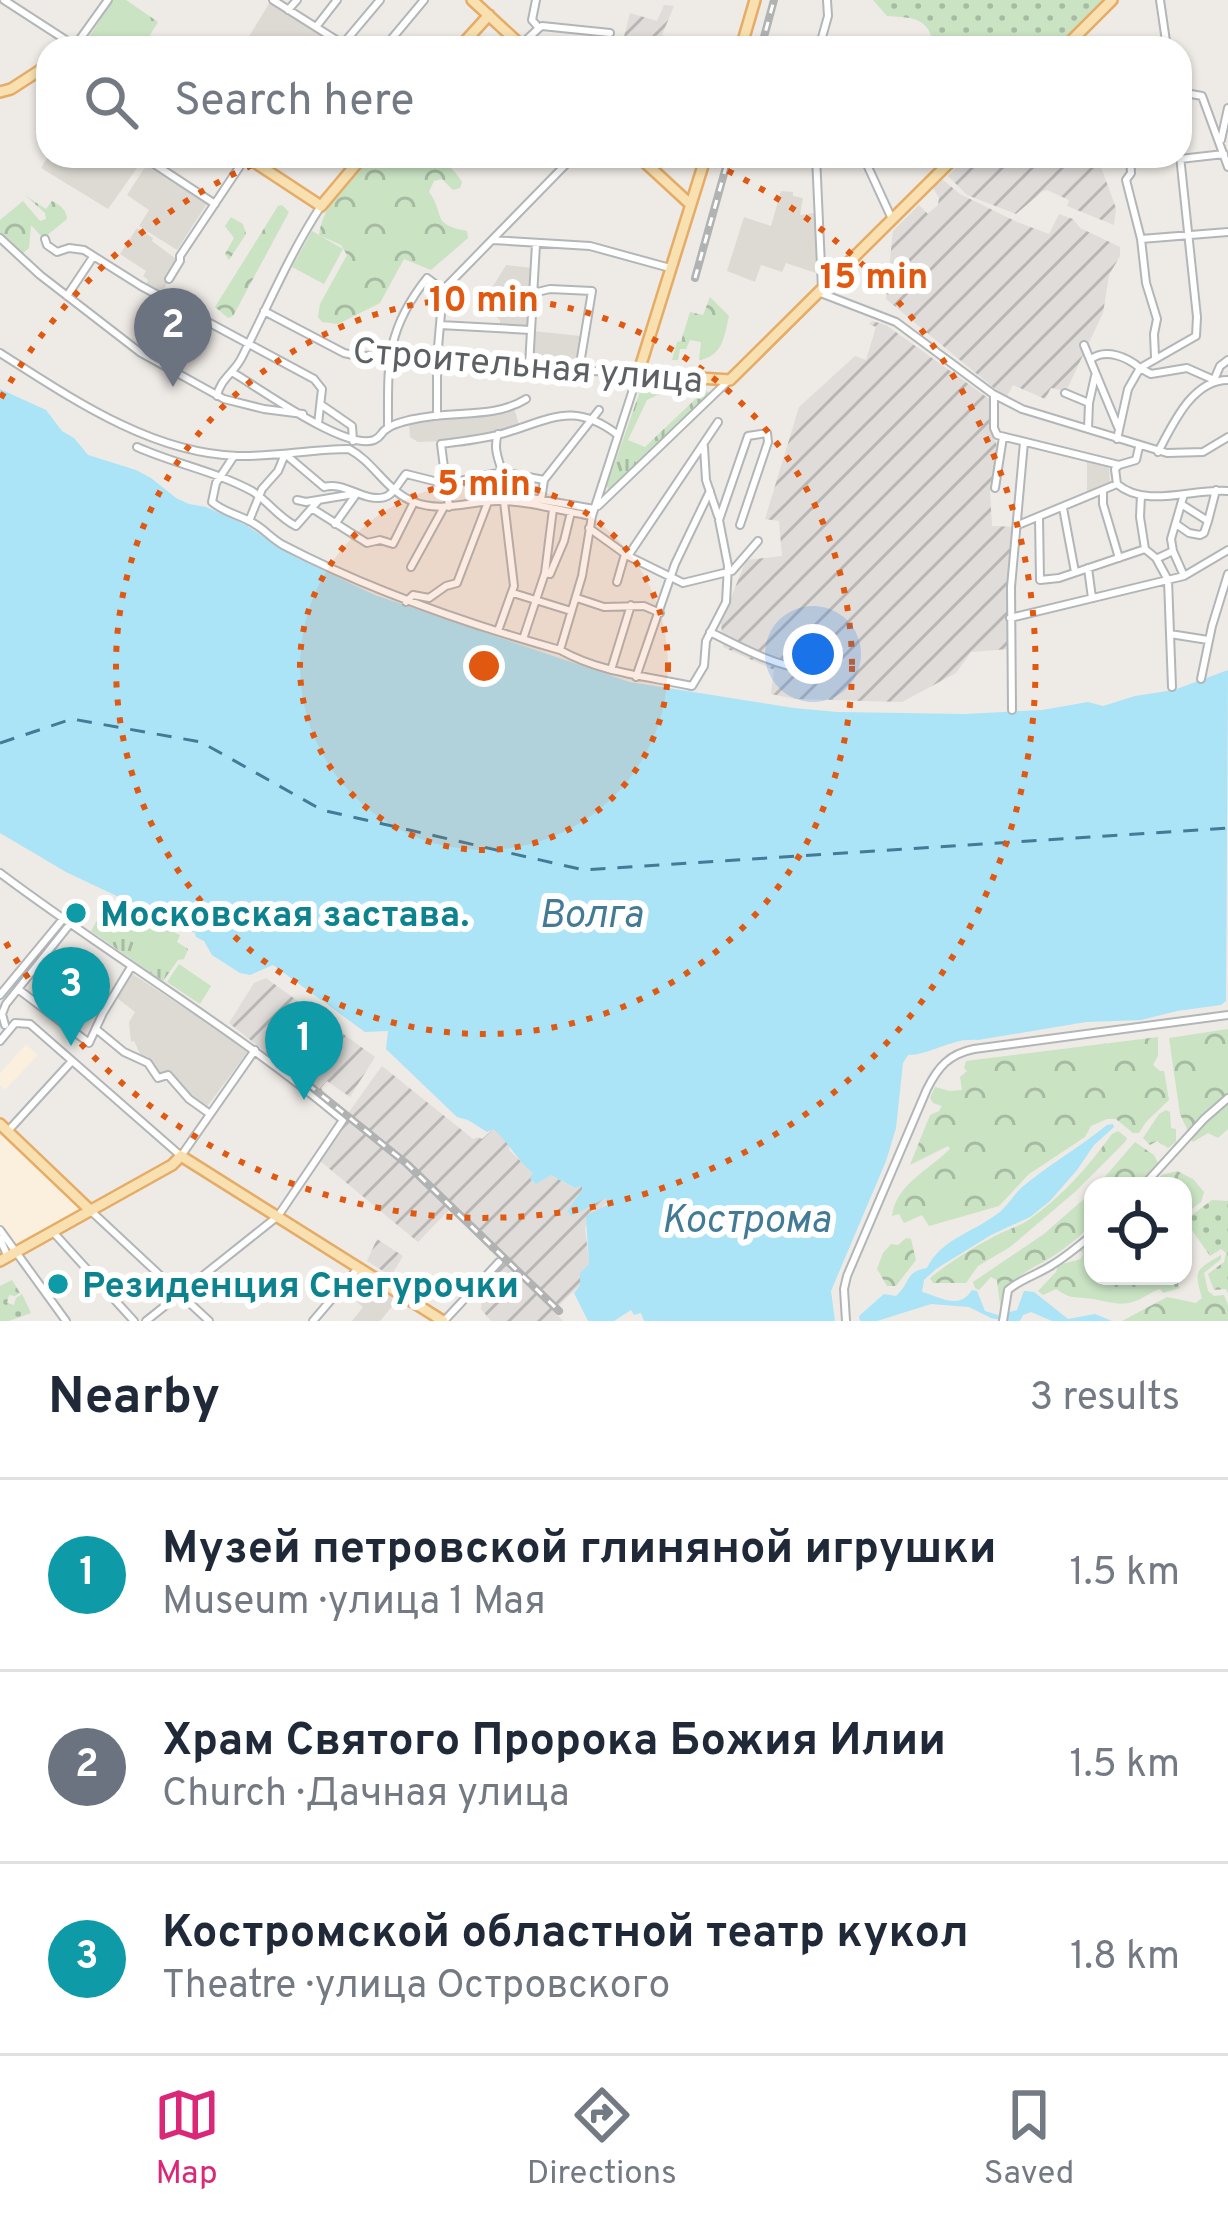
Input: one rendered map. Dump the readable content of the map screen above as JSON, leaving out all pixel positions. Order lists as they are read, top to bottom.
{
  "streets": {
    "main road": ["Строительная улица"]
  },
  "water": ["Волга", "Кострома"],
  "places": ["Московская застава.", "Резиденция Снегурочки"],
  "page": {
    "search": "Search here",
    "pins": ["2", "3", "1"],
    "heading": ["Nearby", "3 results"],
    "list": [
      {
        "mark": "1",
        "name": "Музей петровской глиняной игрушки",
        "note": "Museum · улица 1 Мая",
        "value": "1.5 km"
      },
      {
        "mark": "2",
        "name": "Храм Святого Пророка Божия Илии",
        "note": "Church · Дачная улица",
        "value": "1.5 km"
      },
      {
        "mark": "3",
        "name": "Костромской областной театр кукол",
        "note": "Theatre · улица Островского",
        "value": "1.8 km"
      }
    ],
    "nav": ["Map", "Directions", "Saved"]
  },
  "rings": ["15 min", "10 min", "5 min"]
}
